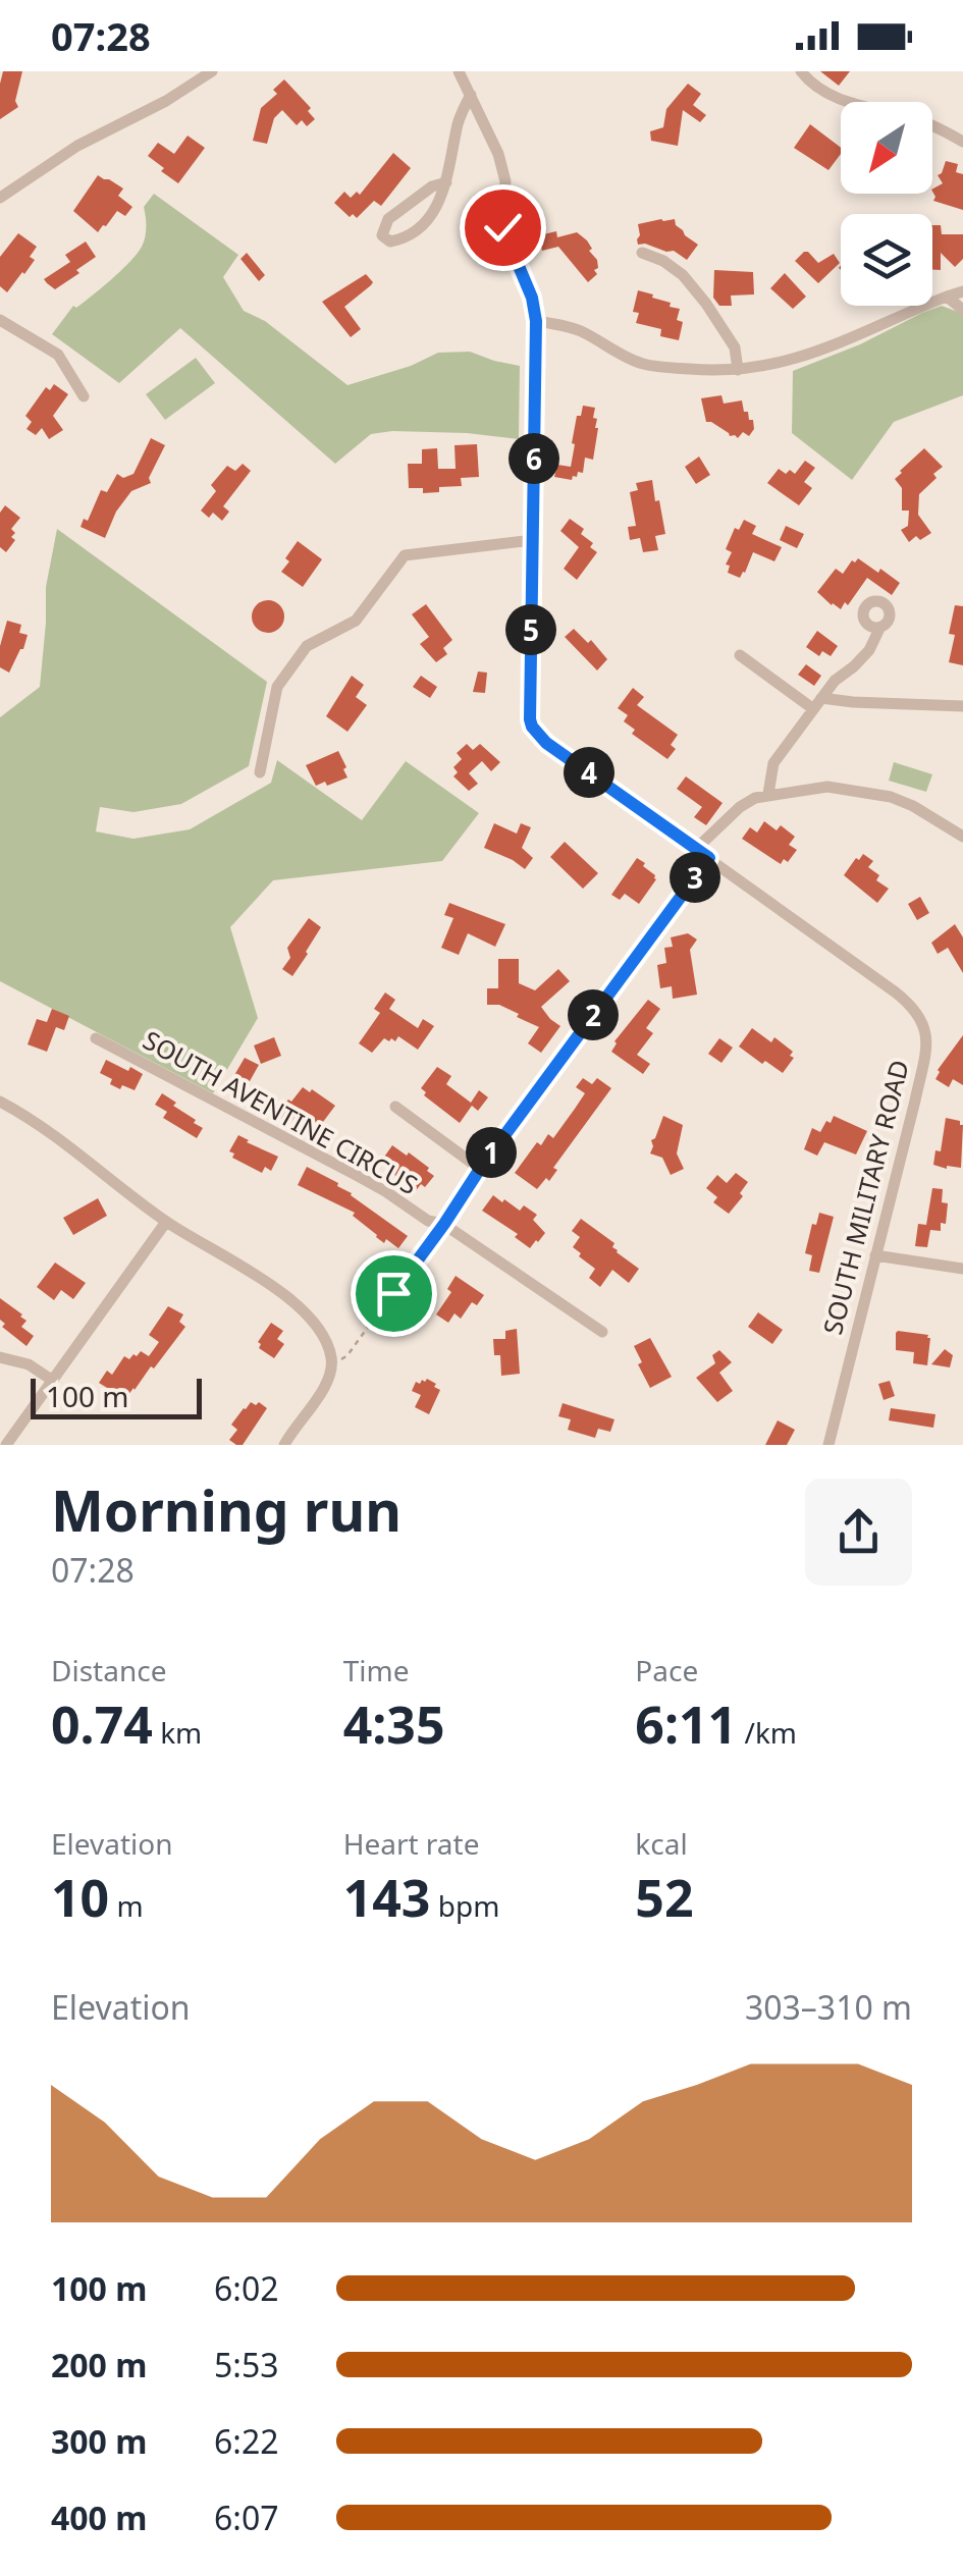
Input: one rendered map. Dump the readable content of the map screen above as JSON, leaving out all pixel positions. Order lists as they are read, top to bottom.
{
  "streets": {
    "street": ["SOUTH AVENTINE CIRCUS", "SOUTH MILITARY ROAD"]
  },
  "scale_bar": "100 m",
  "north": "bottom left",
  "page": {
    "status": "07:28",
    "pins": [
      "6",
      "5",
      "4",
      "3",
      "2",
      "1"
    ],
    "scale": "100 m",
    "heading": ["Morning run", "07:28"],
    "stats": [
      ["Distance", "0.74 km"],
      ["Time", "4:35"],
      ["Pace", "6:11 /km"],
      ["Elevation", "10 m"],
      ["Heart rate", "143 bpm"],
      ["kcal", "52"]
    ],
    "chart": ["Elevation", "303–310 m"],
    "list": [
      {
        "name": "100 m",
        "note": "6:02"
      },
      {
        "name": "200 m",
        "note": "5:53"
      },
      {
        "name": "300 m",
        "note": "6:22"
      },
      {
        "name": "400 m",
        "note": "6:07"
      }
    ]
  }
}
